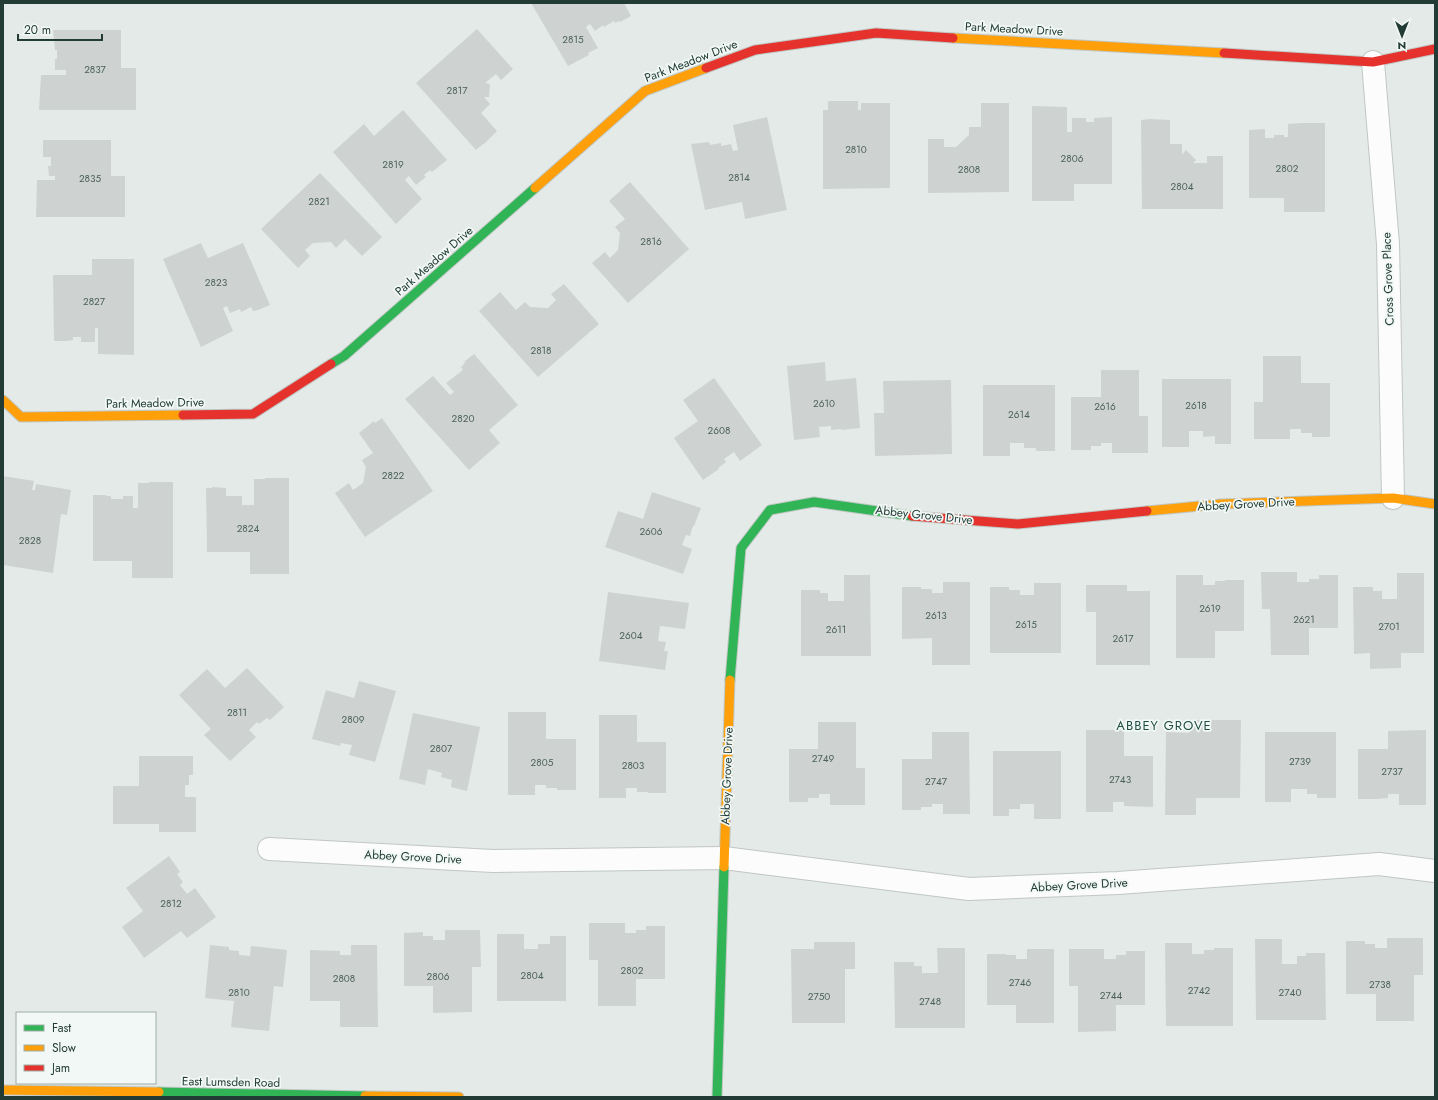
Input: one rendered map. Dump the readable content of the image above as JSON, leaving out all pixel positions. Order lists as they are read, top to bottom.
{
  "streets": {
    "street": [
      "Park Meadow Drive",
      "Cross Grove Place",
      "Abbey Grove Drive",
      "East Lumsden Road"
    ]
  },
  "crossings": [
    ["Park Meadow Drive", "Cross Grove Place"],
    ["Cross Grove Place", "Abbey Grove Drive"]
  ],
  "districts": ["ABBEY GROVE"],
  "house_numbers": [
    "2815",
    "2837",
    "2817",
    "2810",
    "2806",
    "2819",
    "2802",
    "2808",
    "2814",
    "2835",
    "2804",
    "2821",
    "2816",
    "2823",
    "2827",
    "2818",
    "2610",
    "2618",
    "2616",
    "2614",
    "2820",
    "2608",
    "2822",
    "2824",
    "2606",
    "2828",
    "2619",
    "2613",
    "2621",
    "2615",
    "2701",
    "2611",
    "2604",
    "2617",
    "2811",
    "2809",
    "2807",
    "2749",
    "2739",
    "2805",
    "2803",
    "2737",
    "2743",
    "2747",
    "2812",
    "2802",
    "2804",
    "2806",
    "2808",
    "2746",
    "2738",
    "2742",
    "2810",
    "2740",
    "2744",
    "2750",
    "2748"
  ],
  "legend": ["Fast", "Slow", "Jam"],
  "scale_bar": "20 m",
  "north": "bottom"
}
